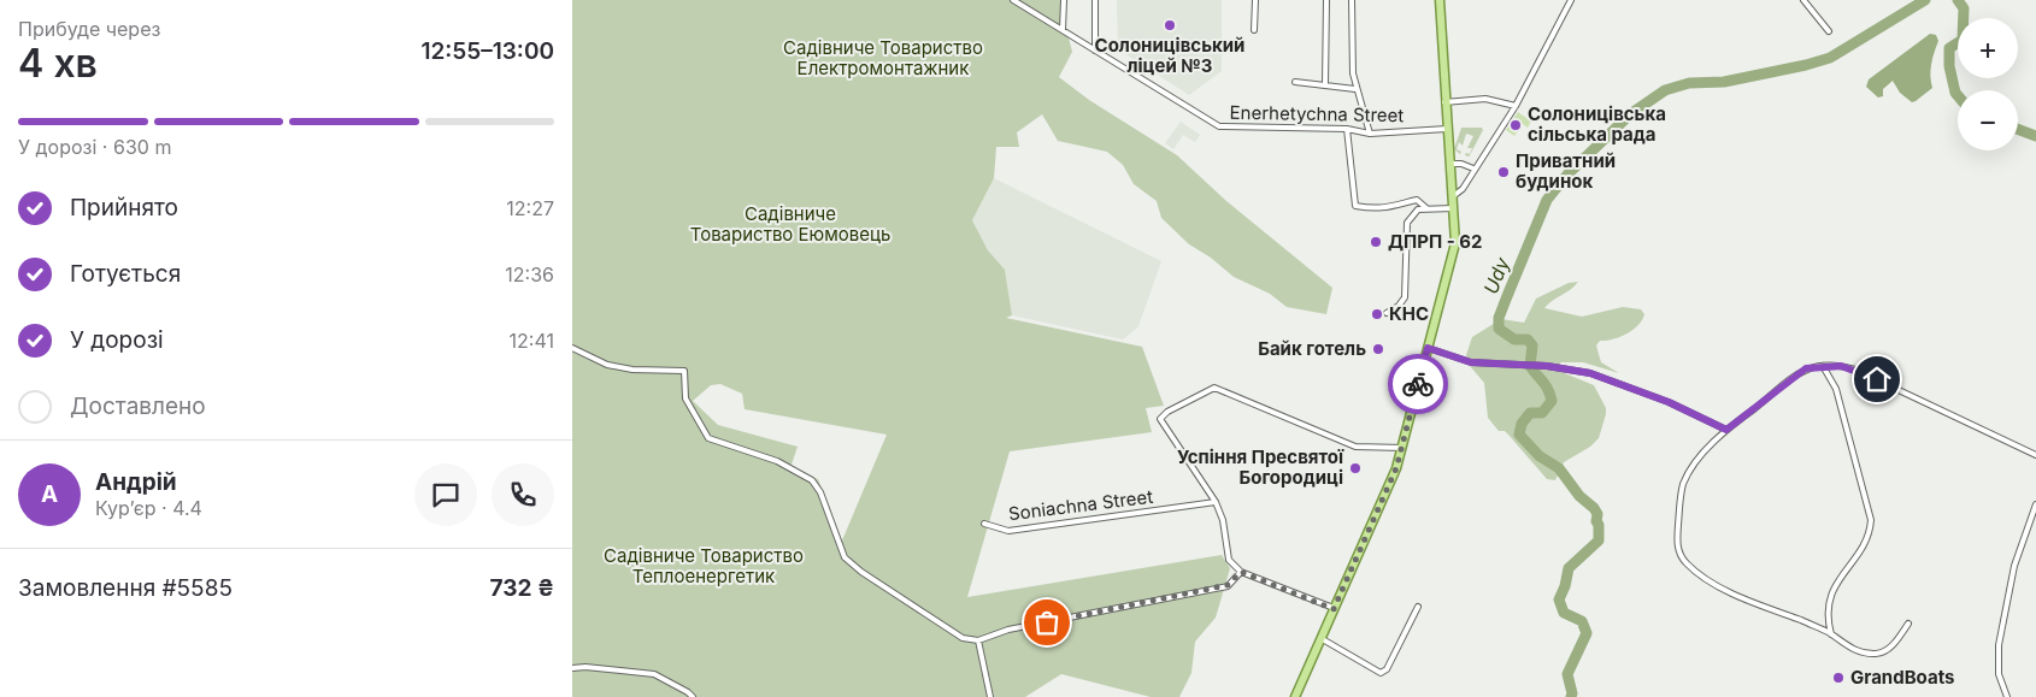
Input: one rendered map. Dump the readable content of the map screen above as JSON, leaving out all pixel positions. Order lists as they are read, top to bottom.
{
  "streets": {
    "street": ["Enerhetychna Street", "Soniachna Street"]
  },
  "water": ["Udy"],
  "parks": ["Садівниче Товариство Електромонтажник", "Садівниче Товариство Еюмовець", "Садівниче Товариство Теплоенергетик"],
  "places": [
    "Солоницівський ліцей №3",
    "Солоницівська сільська рада",
    "Приватний будинок",
    "ДПРП - 62",
    "КНС",
    "Байк готель",
    "Успіння Пресвятої Богородиці",
    "GrandBoats"
  ],
  "page": {
    "heading": ["4 хв", "Прибуде через", "12:55–13:00"],
    "panel": [
      "Андрій",
      "Кур’єр · 4.4",
      "Замовлення #5585",
      "732 ₴"
    ],
    "map_buttons": ["+", "−"],
    "bar": "У дорозі · 630 m",
    "list": [
      ["Прийнято", "12:27"],
      ["Готується", "12:36"],
      ["У дорозі", "12:41"],
      "Доставлено"
    ],
    "round": "А"
  }
}
